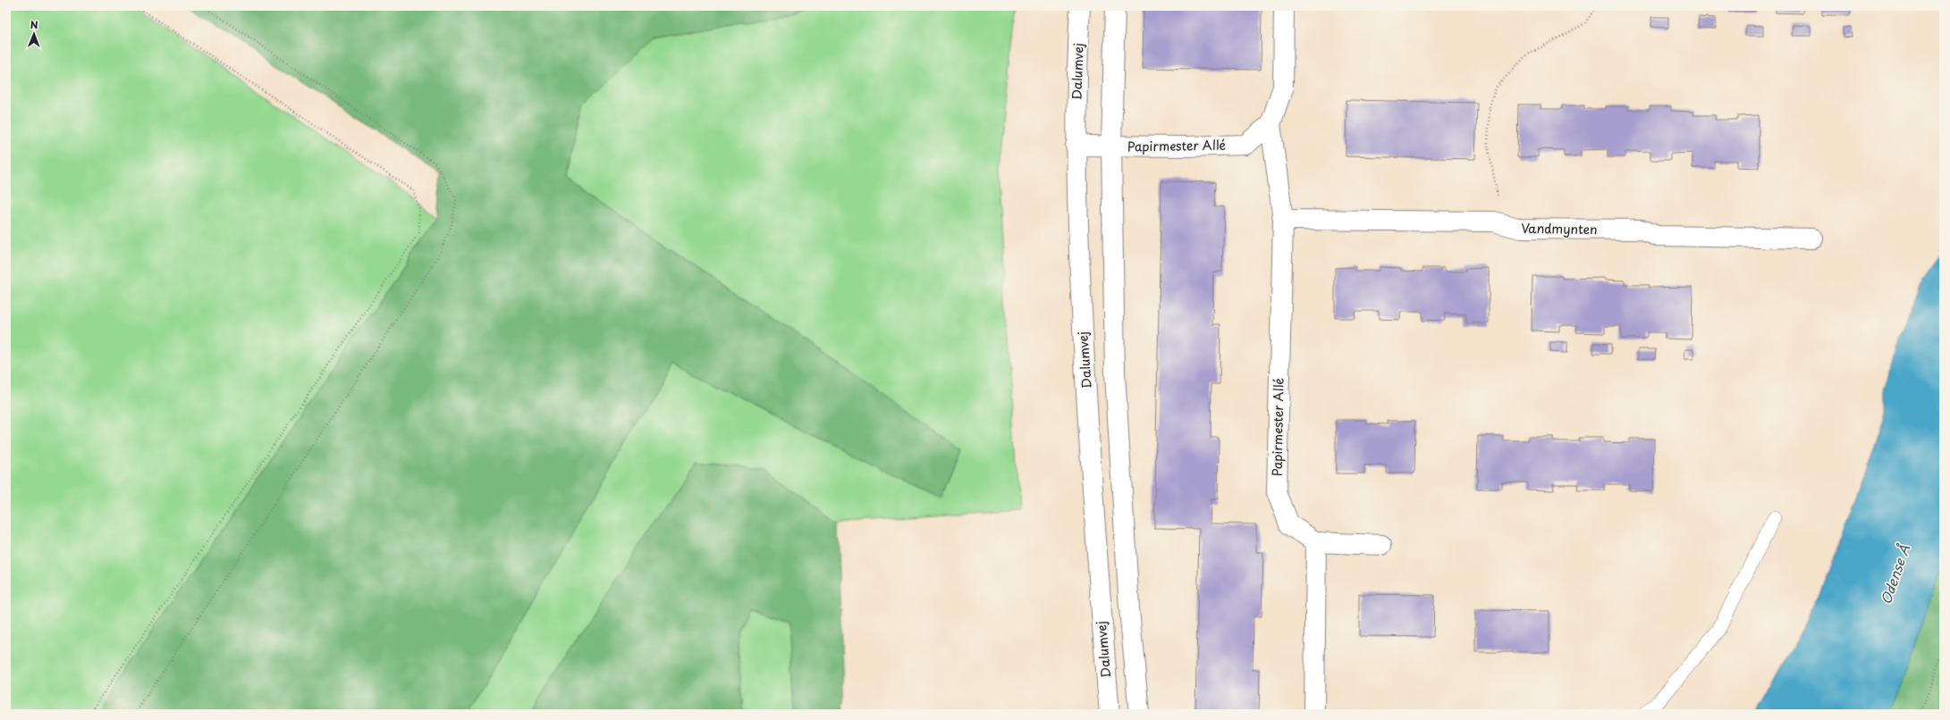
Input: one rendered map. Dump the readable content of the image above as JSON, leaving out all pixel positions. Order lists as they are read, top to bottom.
{
  "streets": {
    "street": ["Dalumvej", "Papirmester Allé", "Vandmynten"]
  },
  "crossings": [
    ["Dalumvej", "Papirmester Allé"],
    ["Papirmester Allé", "Vandmynten"]
  ],
  "water": ["Odense Å"],
  "north": "top"
}
